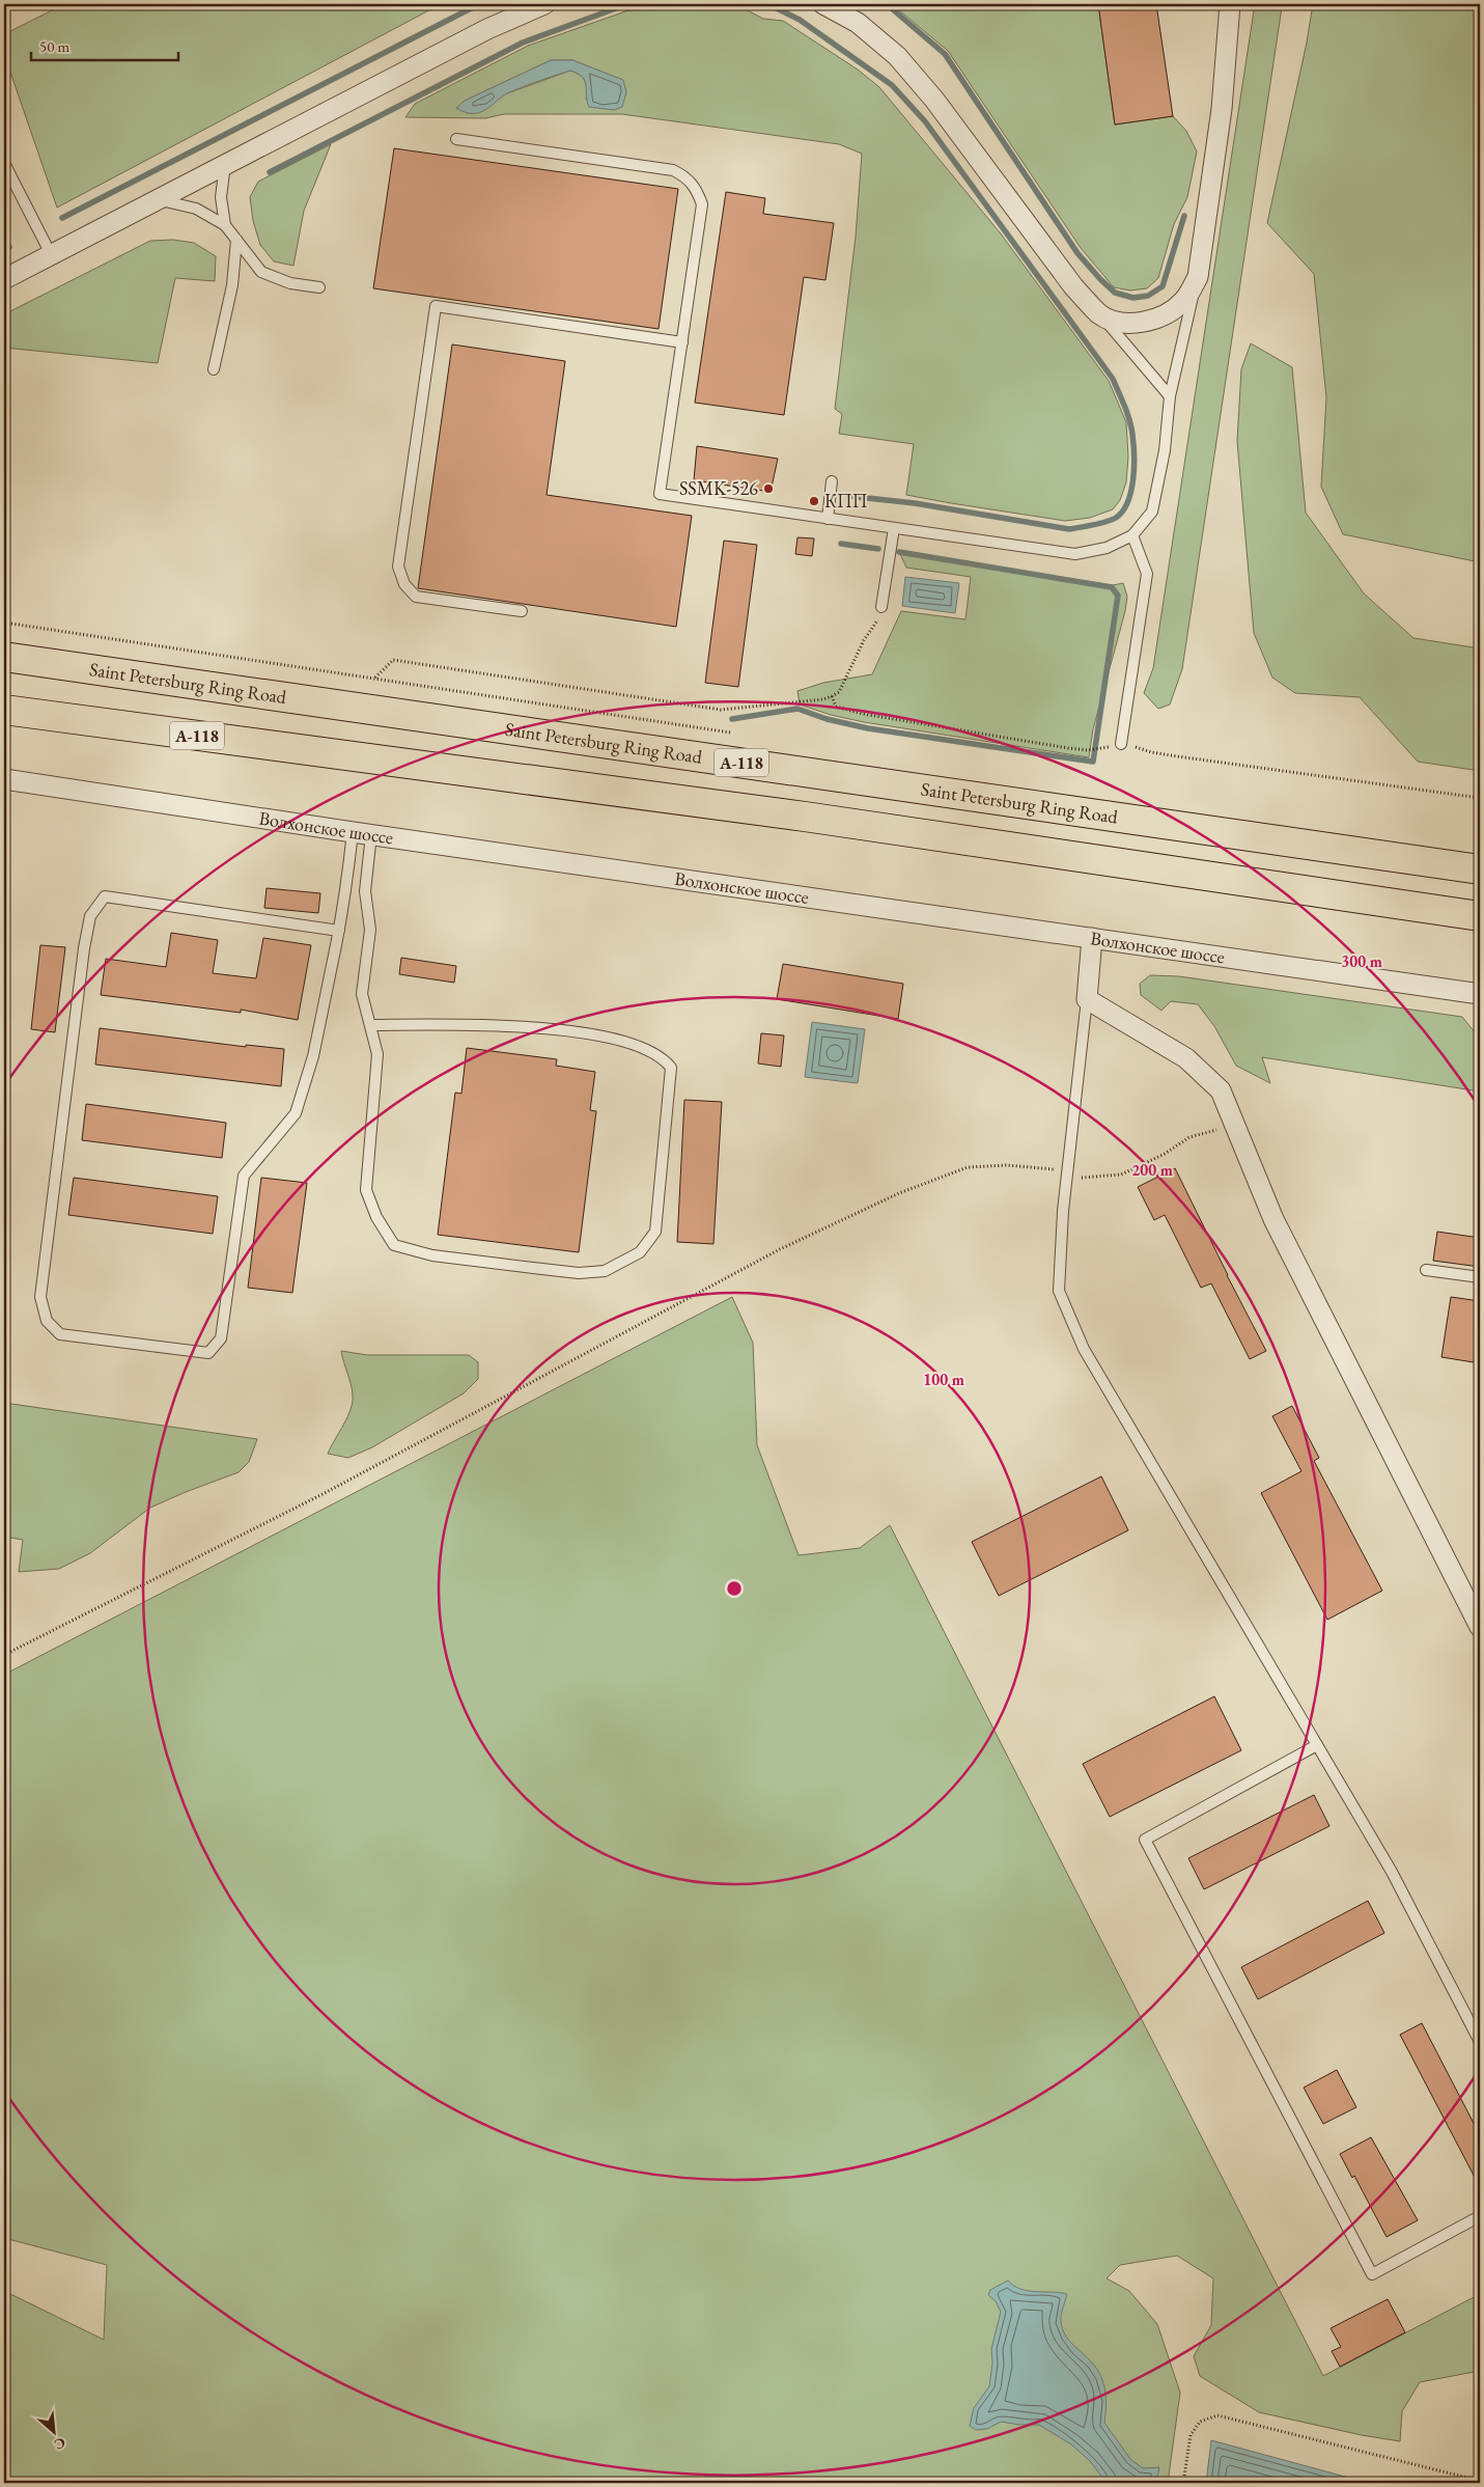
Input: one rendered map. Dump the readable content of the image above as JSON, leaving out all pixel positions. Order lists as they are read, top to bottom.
{
  "streets": {
    "highway": ["Saint Petersburg Ring Road", "А-118"],
    "street": ["Волхонское шоссе"]
  },
  "places": ["SSMK-526", "КПП"],
  "scale_bar": "50 m",
  "north": "bottom right",
  "rings": ["300 m", "200 m", "100 m"]
}
